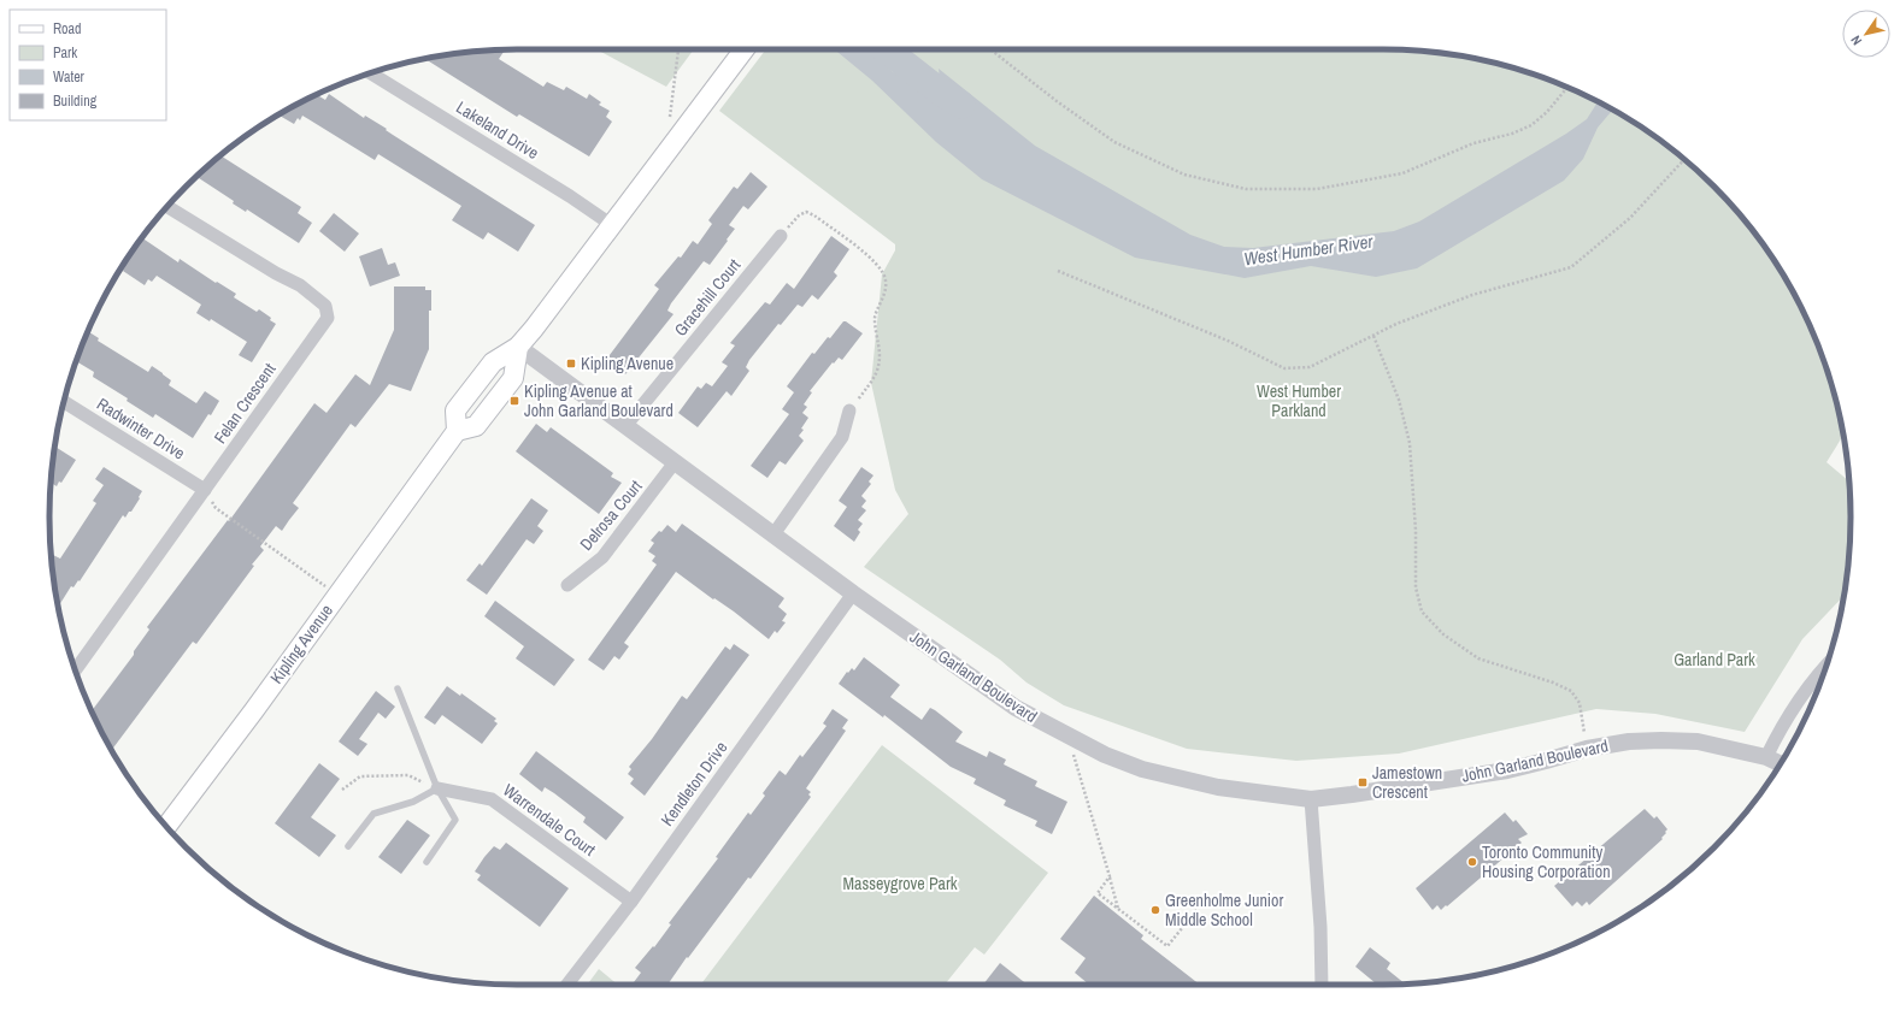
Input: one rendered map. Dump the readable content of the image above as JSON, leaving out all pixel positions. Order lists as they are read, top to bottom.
{
  "streets": {
    "main road": ["Kipling Avenue"],
    "street": [
      "Lakeland Drive",
      "Gracehill Court",
      "Felan Crescent",
      "Radwinter Drive",
      "Delrosa Court",
      "John Garland Boulevard",
      "Kendleton Drive",
      "Warrendale Court"
    ]
  },
  "crossings": [
    ["Gracehill Court", "John Garland Boulevard"],
    ["Felan Crescent", "Radwinter Drive"],
    ["Delrosa Court", "John Garland Boulevard"],
    ["John Garland Boulevard", "Kendleton Drive"],
    ["Kendleton Drive", "Warrendale Court"]
  ],
  "water": ["West Humber River"],
  "parks": ["West Humber Parkland", "Garland Park", "Masseygrove Park"],
  "places": {
    "transit": ["Kipling Avenue", "Kipling Avenue at John Garland Boulevard", "Jamestown Crescent"],
    "other": ["Toronto Community Housing Corporation", "Greenholme Junior Middle School"]
  },
  "legend": [
    "Road",
    "Park",
    "Water",
    "Building"
  ],
  "north": "bottom left"
}
